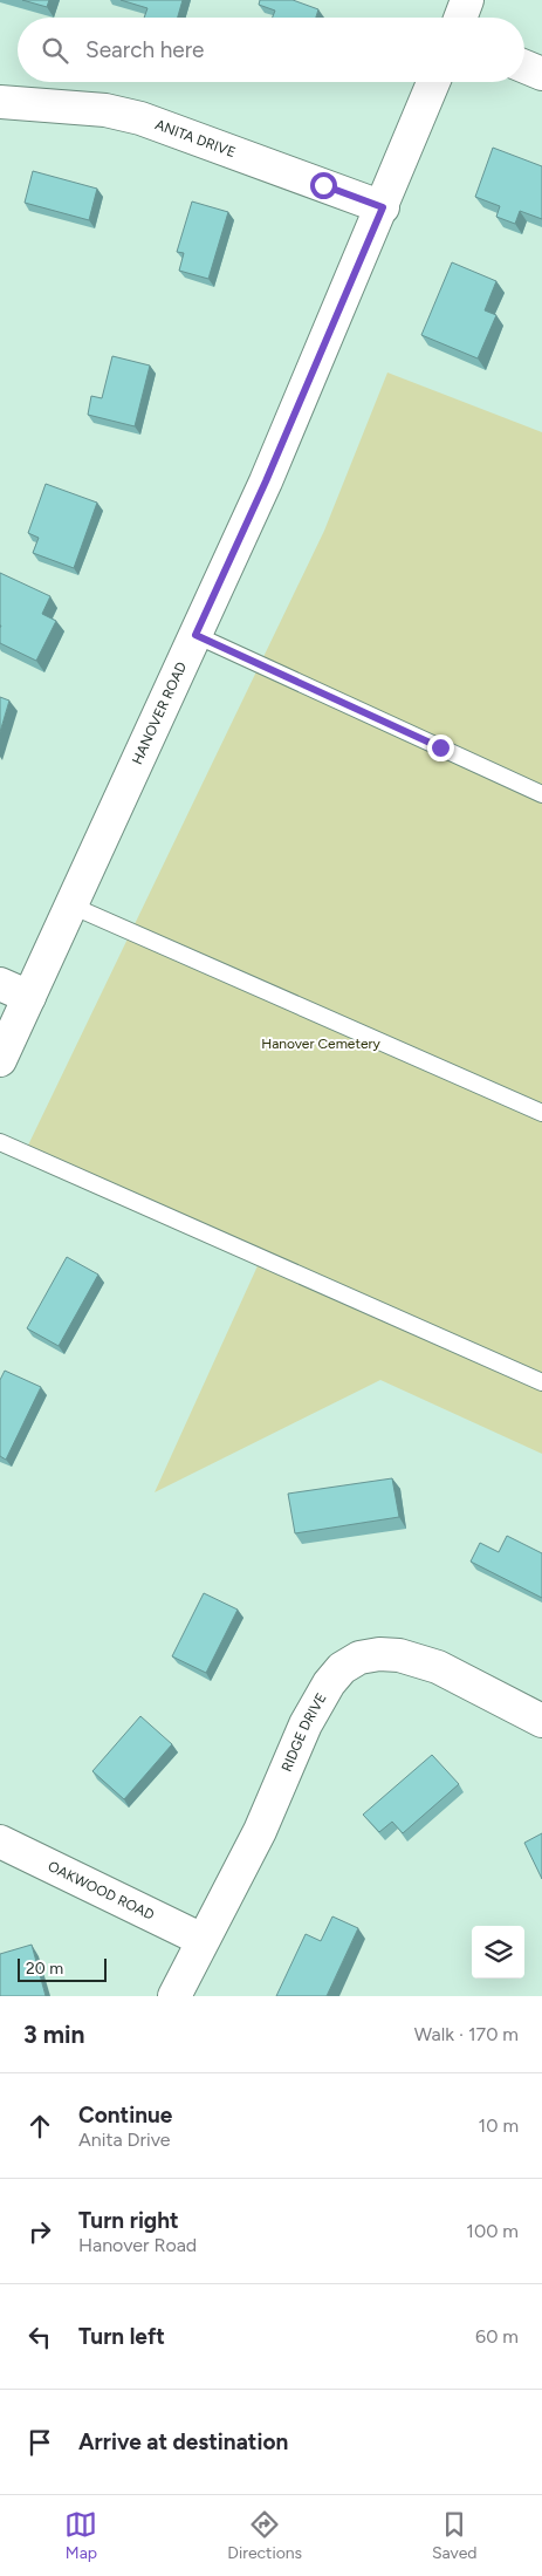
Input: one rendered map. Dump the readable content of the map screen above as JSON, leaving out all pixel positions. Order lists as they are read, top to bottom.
{
  "streets": {
    "street": [
      "ANITA DRIVE",
      "HANOVER ROAD",
      "RIDGE DRIVE",
      "OAKWOOD ROAD"
    ]
  },
  "crossings": [
    ["ANITA DRIVE", "HANOVER ROAD"],
    ["RIDGE DRIVE", "OAKWOOD ROAD"]
  ],
  "parks": ["Hanover Cemetery"],
  "scale_bar": "20 m",
  "page": {
    "search": "Search here",
    "scale": "20 m",
    "heading": ["3 min", "Walk · 170 m"],
    "list": [
      ["Continue", "Anita Drive", "10 m"],
      ["Turn right", "Hanover Road", "100 m"],
      ["Turn left", "60 m"],
      "Arrive at destination"
    ],
    "nav": ["Map", "Directions", "Saved"]
  }
}
